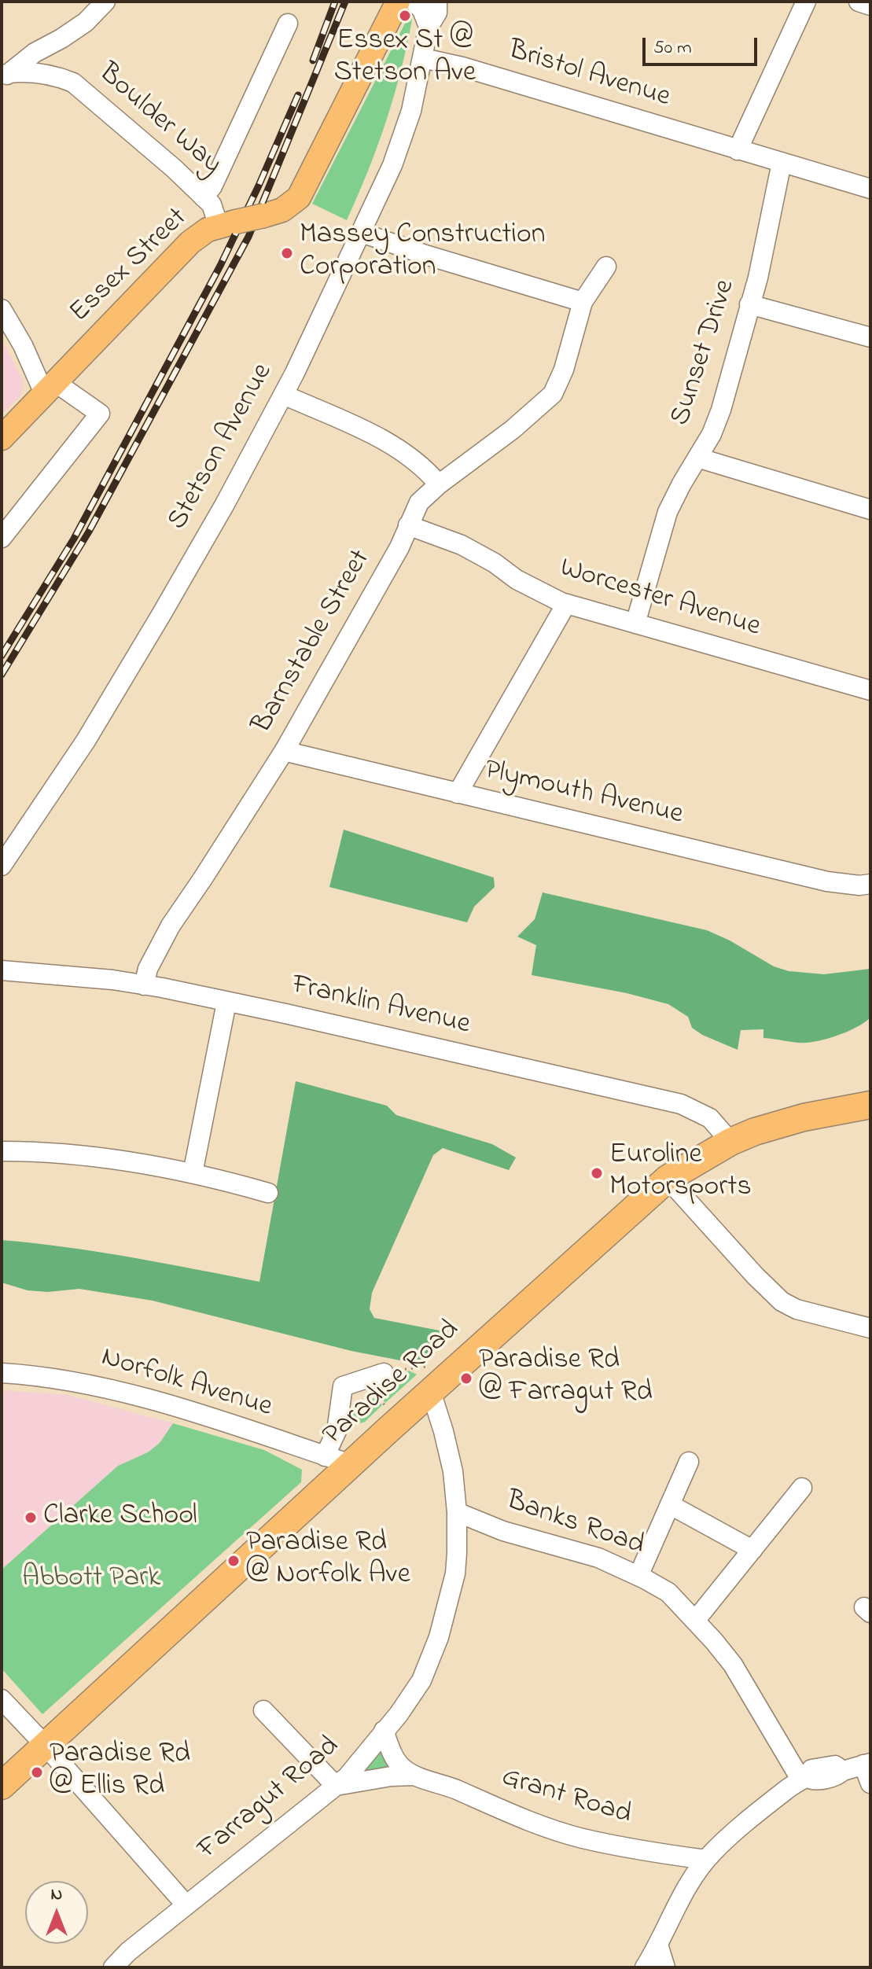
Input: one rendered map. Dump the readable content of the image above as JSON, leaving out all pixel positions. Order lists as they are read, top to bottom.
{
  "streets": {
    "highway": ["Paradise Road"],
    "main road": ["Essex Street"],
    "street": [
      "Bristol Avenue",
      "Boulder Way",
      "Sunset Drive",
      "Stetson Avenue",
      "Worcester Avenue",
      "Barnstable Street",
      "Plymouth Avenue",
      "Franklin Avenue",
      "Norfolk Avenue",
      "Banks Road",
      "Grant Road",
      "Farragut Road"
    ]
  },
  "crossings": [
    ["Bristol Avenue", "Sunset Drive"],
    ["Bristol Avenue", "Stetson Avenue"],
    ["Boulder Way", "Essex Street"],
    ["Sunset Drive", "Worcester Avenue"],
    ["Worcester Avenue", "Barnstable Street"],
    ["Barnstable Street", "Plymouth Avenue"],
    ["Barnstable Street", "Franklin Avenue"],
    ["Franklin Avenue", "Paradise Road"],
    ["Norfolk Avenue", "Paradise Road"],
    ["Paradise Road", "Farragut Road"],
    ["Banks Road", "Farragut Road"],
    ["Grant Road", "Farragut Road"]
  ],
  "parks": ["Abbott Park"],
  "places": [
    "Essex St @ Stetson Ave",
    "Massey Construction Corporation",
    "Euroline Motorsports",
    "Paradise Rd @ Farragut Rd",
    "Clarke School",
    "Paradise Rd @ Norfolk Ave",
    "Paradise Rd @ Ellis Rd"
  ],
  "scale_bar": "50 m",
  "north": "top"
}
